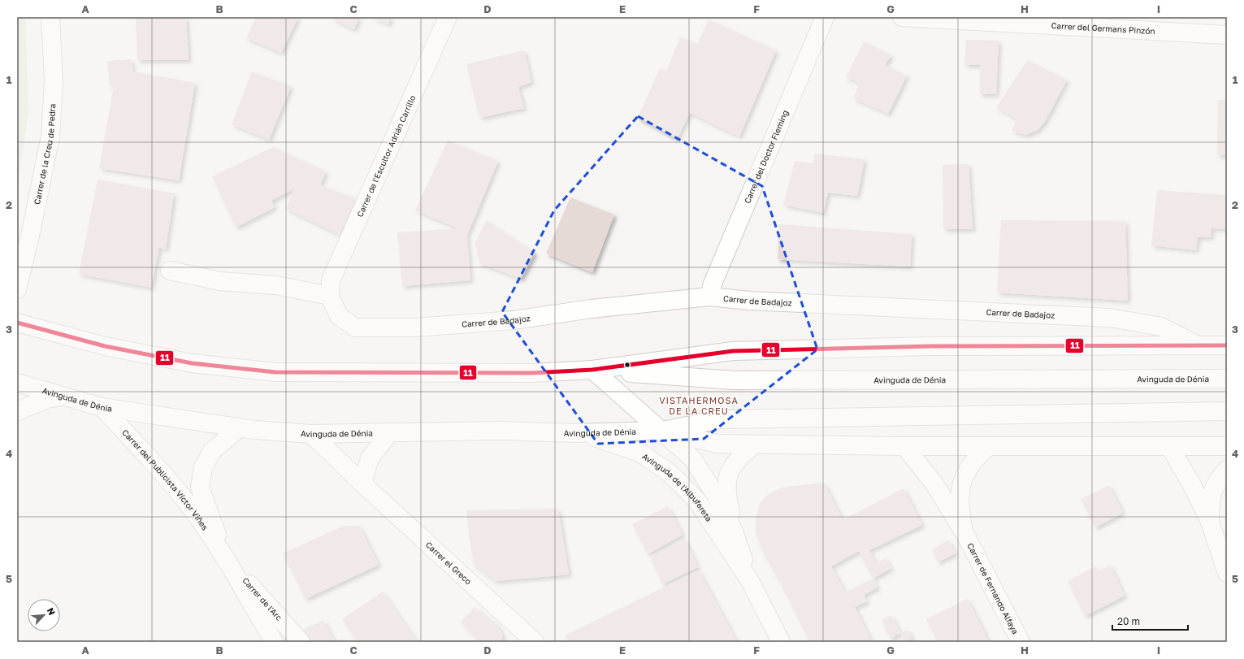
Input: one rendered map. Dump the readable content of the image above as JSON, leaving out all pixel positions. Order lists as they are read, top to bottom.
{
  "streets": {
    "main road": [
      "Carrer del Germans Pinzón",
      "Carrer de la Creu de Pedra",
      "Carrer de l'Escultor Adrián Carrillo",
      "Carrer del Doctor Fleming",
      "Carrer de Badajoz",
      "Avinguda de Dénia",
      "Carrer del Publicista Víctor Viñes",
      "Avinguda de l'Albufereta",
      "Carrer el Greco",
      "Carrer de Fernando Alfaya",
      "Carrer de l'Arc"
    ]
  },
  "crossings": [
    ["Carrer de l'Escultor Adrián Carrillo", "Carrer de Badajoz"],
    ["Carrer del Doctor Fleming", "Carrer de Badajoz"],
    ["Carrer de Badajoz", "Avinguda de Dénia"],
    ["Avinguda de Dénia", "Carrer del Publicista Víctor Viñes"],
    ["Avinguda de Dénia", "Avinguda de l'Albufereta"],
    ["Avinguda de Dénia", "Carrer el Greco"],
    ["Avinguda de Dénia", "Carrer de Fernando Alfaya"],
    ["Carrer del Publicista Víctor Viñes", "Carrer de l'Arc"]
  ],
  "districts": ["VISTAHERMOSA DE LA CREU"],
  "lines": ["transit line 11"],
  "scale_bar": "20 m",
  "north": "top right",
  "grid": {
    "columns": [
      "A",
      "B",
      "C",
      "D",
      "E",
      "F",
      "G",
      "H",
      "I"
    ],
    "rows": [
      "1",
      "2",
      "3",
      "4",
      "5"
    ]
  }
}
